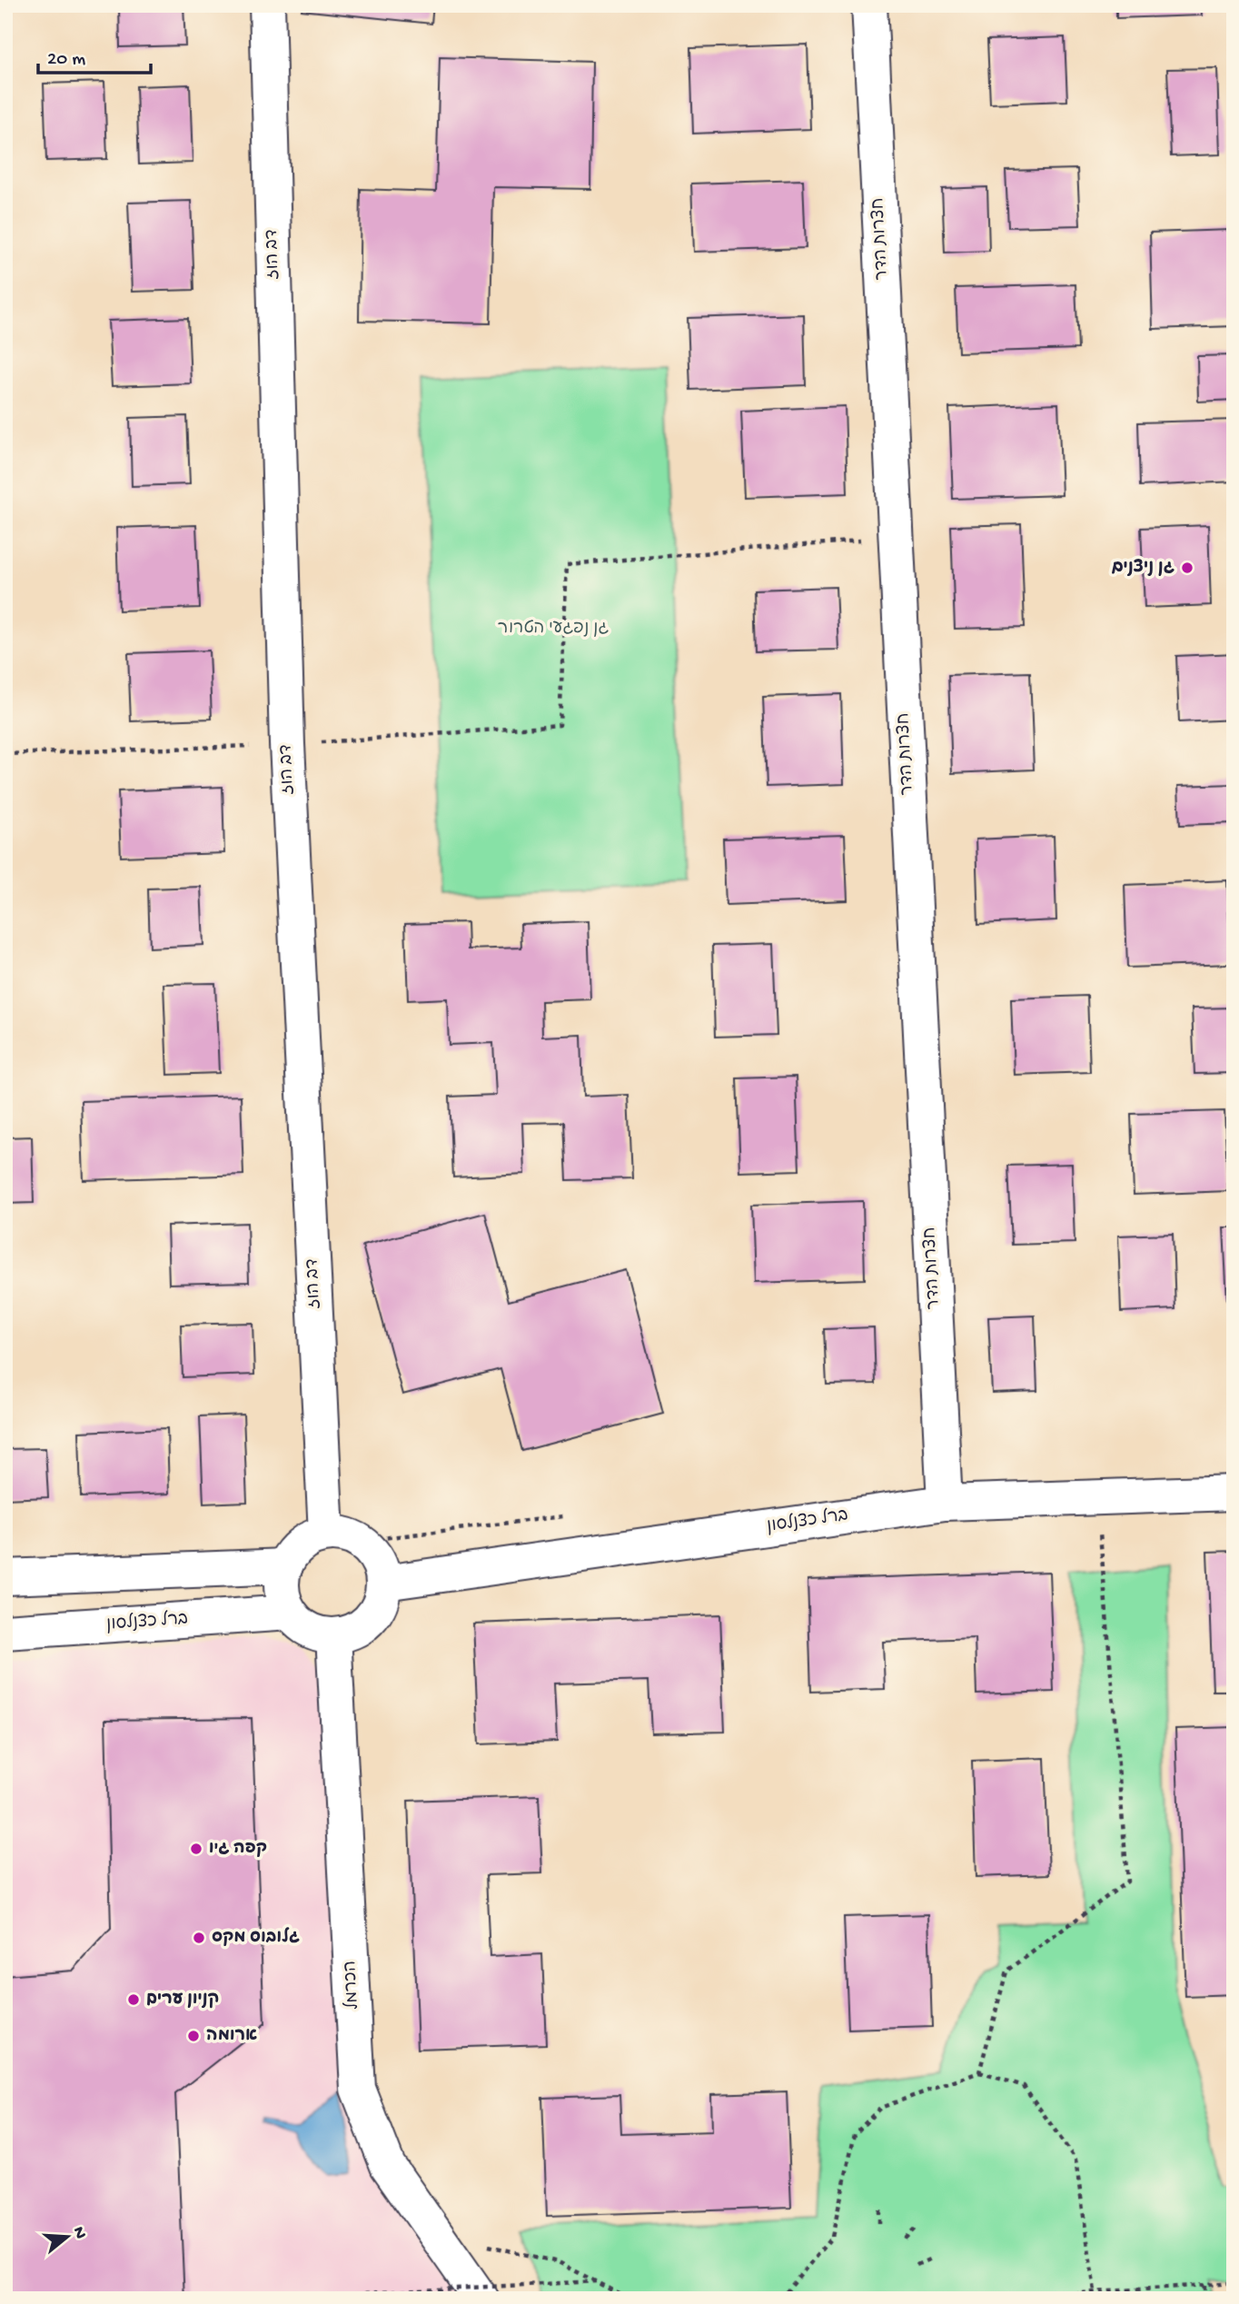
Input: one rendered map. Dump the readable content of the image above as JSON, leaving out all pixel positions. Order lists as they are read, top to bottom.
{
  "streets": {
    "street": [
      "חצרות הדר",
      "דב הוז",
      "ברל כצנלסון",
      "הכרמל"
    ]
  },
  "crossings": [
    ["חצרות הדר", "ברל כצנלסון"],
    ["דב הוז", "ברל כצנלסון"],
    ["דב הוז", "הכרמל"],
    ["ברל כצנלסון", "הכרמל"]
  ],
  "parks": ["גן נפגעי הטרור"],
  "places": [
    "גן ניצנים",
    "קפה ג'ו",
    "גלובוס מקס",
    "קניון ערים",
    "ארומה"
  ],
  "scale_bar": "20 m",
  "north": "right"
}
